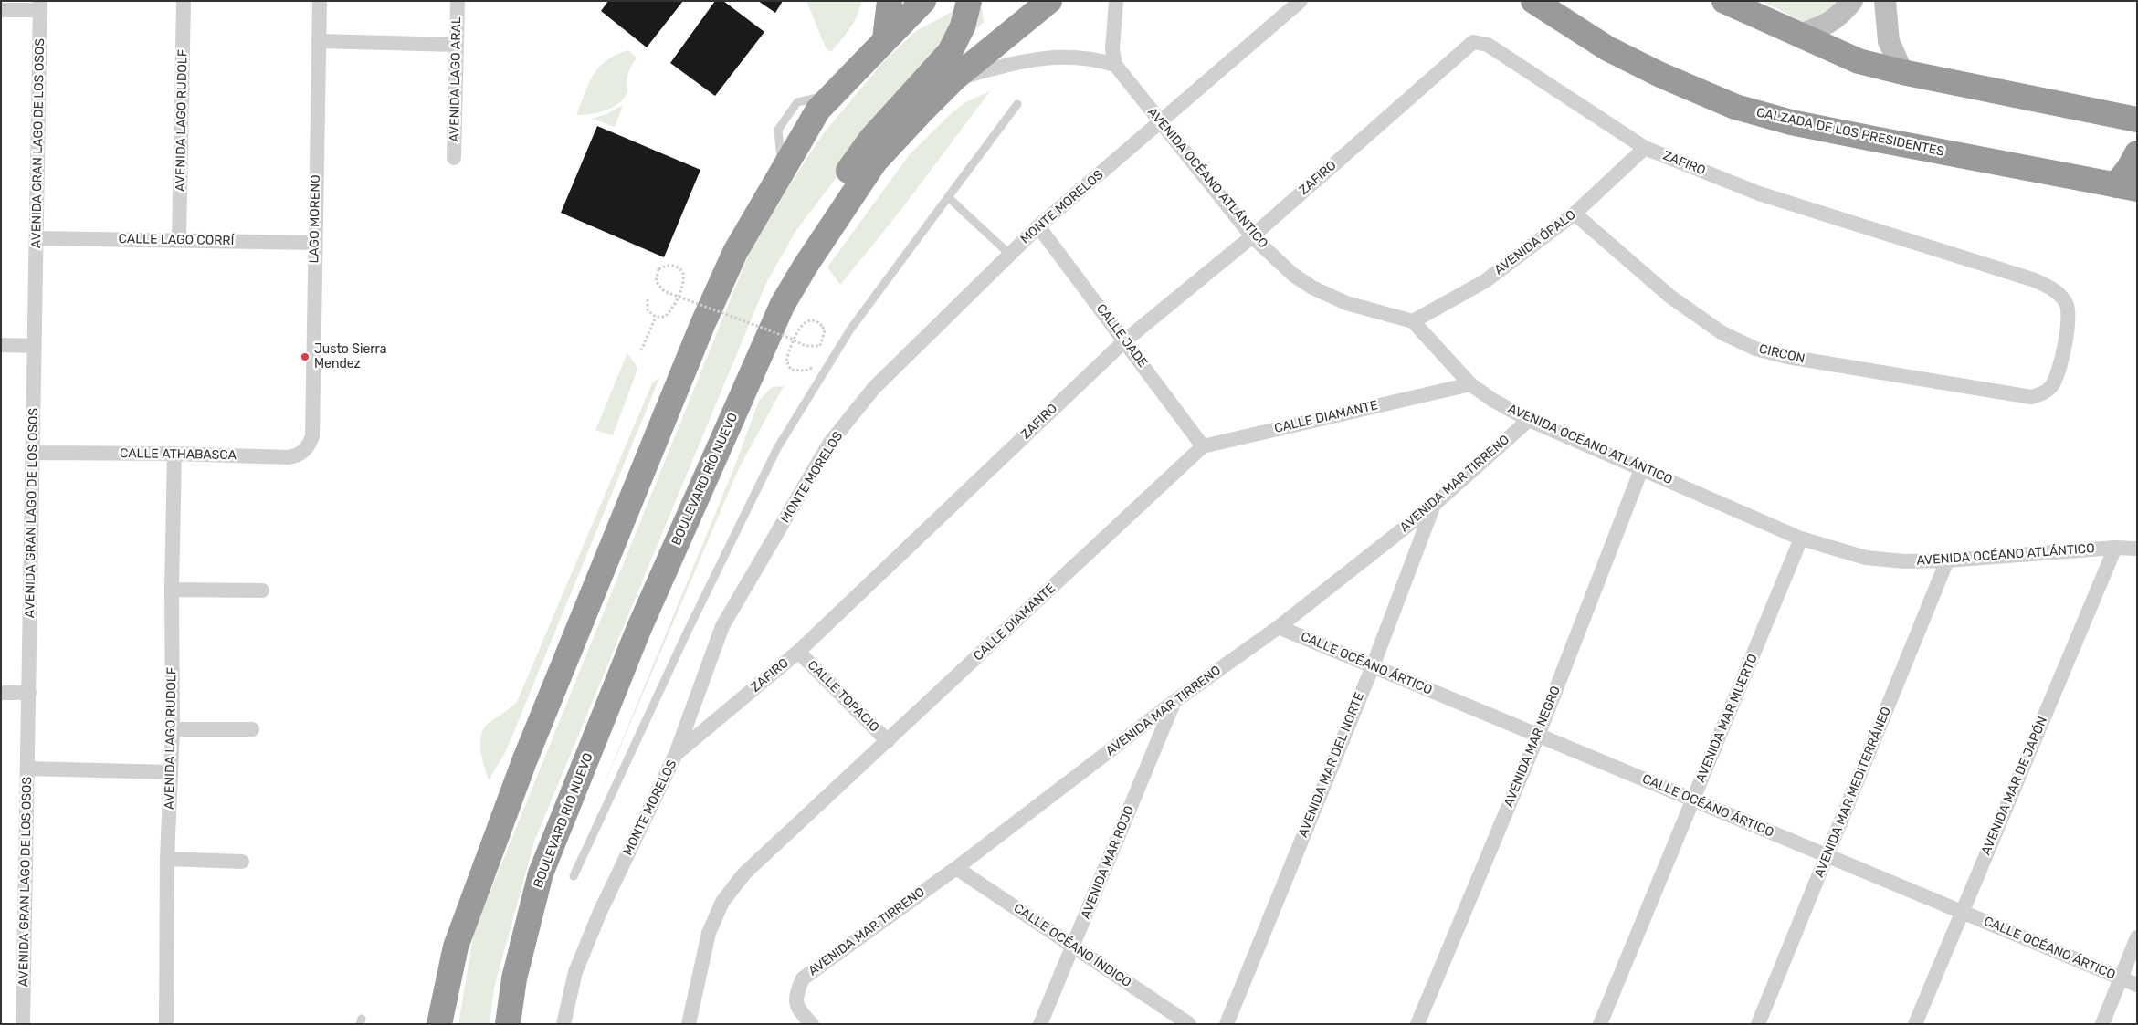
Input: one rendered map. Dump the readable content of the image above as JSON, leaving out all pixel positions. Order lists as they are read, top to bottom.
{
  "streets": {
    "highway": ["CALZADA DE LOS PRESIDENTES", "BOULEVARD RÍO NUEVO"],
    "street": [
      "AVENIDA LAGO ARAL",
      "AVENIDA LAGO RUDOLF",
      "AVENIDA GRAN LAGO DE LOS OSOS",
      "ZAFIRO",
      "AVENIDA OCÉANO ATLÁNTICO",
      "MONTE MORELOS",
      "LAGO MORENO",
      "CALLE LAGO CORRÍ",
      "AVENIDA ÓPALO",
      "CALLE JADE",
      "CIRCON",
      "CALLE DIAMANTE",
      "CALLE ATHABASCA",
      "AVENIDA MAR TIRRENO",
      "CALLE OCÉANO ÁRTICO",
      "CALLE TOPACIO",
      "AVENIDA MAR MUERTO",
      "AVENIDA MAR NEGRO",
      "AVENIDA MAR DEL NORTE",
      "AVENIDA MAR DE JAPÓN",
      "AVENIDA MAR MEDITERRÁNEO",
      "AVENIDA MAR ROJO",
      "CALLE OCÉANO ÍNDICO"
    ]
  },
  "crossings": [
    ["AVENIDA LAGO RUDOLF", "CALLE LAGO CORRÍ"],
    ["AVENIDA LAGO RUDOLF", "CALLE ATHABASCA"],
    ["AVENIDA GRAN LAGO DE LOS OSOS", "CALLE LAGO CORRÍ"],
    ["AVENIDA GRAN LAGO DE LOS OSOS", "CALLE ATHABASCA"],
    ["ZAFIRO", "AVENIDA OCÉANO ATLÁNTICO"],
    ["ZAFIRO", "MONTE MORELOS"],
    ["ZAFIRO", "AVENIDA ÓPALO"],
    ["ZAFIRO", "CALLE JADE"],
    ["ZAFIRO", "CIRCON"],
    ["ZAFIRO", "CALLE TOPACIO"],
    ["AVENIDA OCÉANO ATLÁNTICO", "MONTE MORELOS"],
    ["AVENIDA OCÉANO ATLÁNTICO", "AVENIDA ÓPALO"],
    ["AVENIDA OCÉANO ATLÁNTICO", "CALLE DIAMANTE"],
    ["AVENIDA OCÉANO ATLÁNTICO", "AVENIDA MAR TIRRENO"],
    ["AVENIDA OCÉANO ATLÁNTICO", "AVENIDA MAR MUERTO"],
    ["AVENIDA OCÉANO ATLÁNTICO", "AVENIDA MAR NEGRO"],
    ["AVENIDA OCÉANO ATLÁNTICO", "AVENIDA MAR DE JAPÓN"],
    ["AVENIDA OCÉANO ATLÁNTICO", "AVENIDA MAR MEDITERRÁNEO"],
    ["MONTE MORELOS", "CALLE JADE"],
    ["LAGO MORENO", "CALLE LAGO CORRÍ"],
    ["LAGO MORENO", "CALLE ATHABASCA"],
    ["AVENIDA ÓPALO", "CIRCON"],
    ["CALLE JADE", "CALLE DIAMANTE"],
    ["CALLE DIAMANTE", "CALLE TOPACIO"],
    ["AVENIDA MAR TIRRENO", "CALLE OCÉANO ÁRTICO"],
    ["AVENIDA MAR TIRRENO", "AVENIDA MAR DEL NORTE"],
    ["AVENIDA MAR TIRRENO", "AVENIDA MAR ROJO"],
    ["AVENIDA MAR TIRRENO", "CALLE OCÉANO ÍNDICO"],
    ["CALLE OCÉANO ÁRTICO", "AVENIDA MAR MUERTO"],
    ["CALLE OCÉANO ÁRTICO", "AVENIDA MAR NEGRO"],
    ["CALLE OCÉANO ÁRTICO", "AVENIDA MAR DEL NORTE"],
    ["CALLE OCÉANO ÁRTICO", "AVENIDA MAR DE JAPÓN"],
    ["CALLE OCÉANO ÁRTICO", "AVENIDA MAR MEDITERRÁNEO"],
    ["AVENIDA MAR ROJO", "CALLE OCÉANO ÍNDICO"]
  ],
  "places": ["Justo Sierra Mendez"]
}
